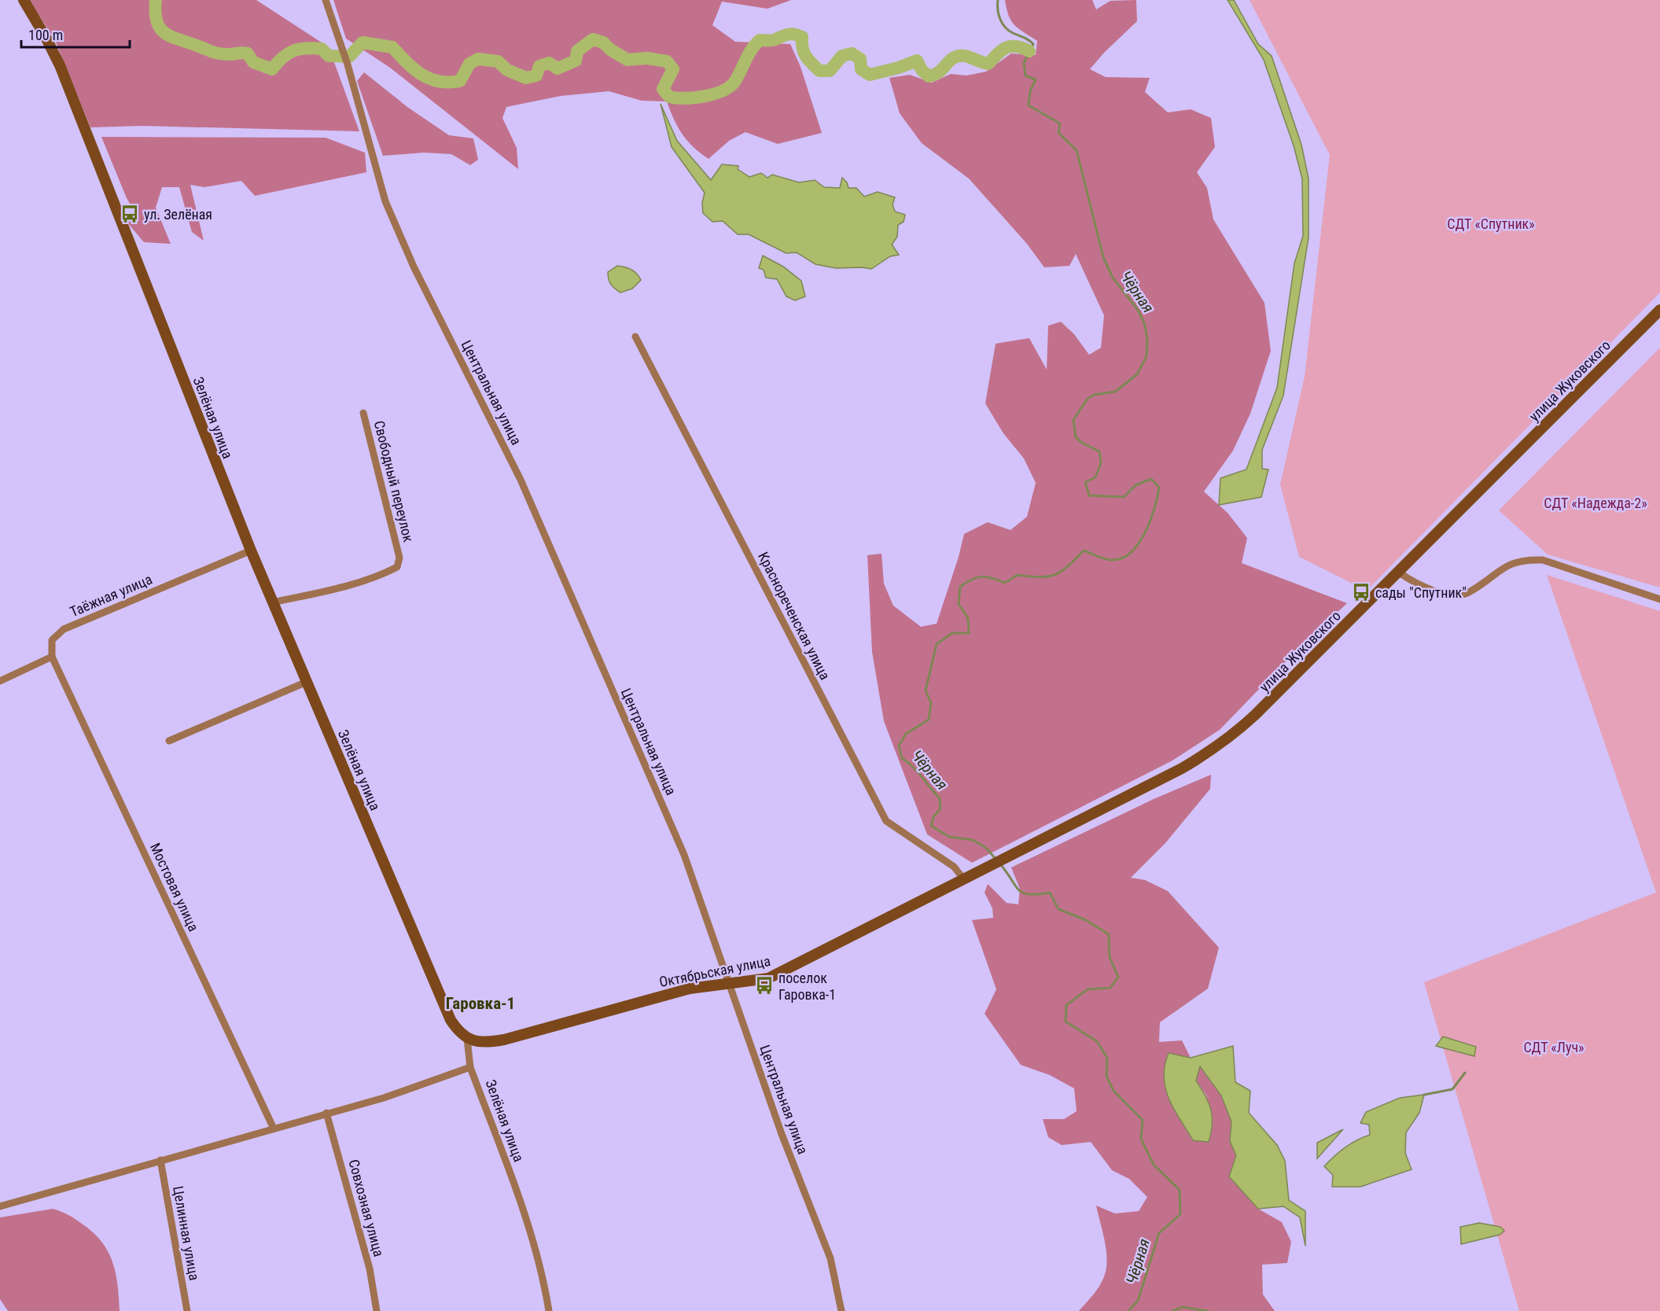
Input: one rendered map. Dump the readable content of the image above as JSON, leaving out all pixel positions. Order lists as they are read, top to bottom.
{
  "streets": {
    "main road": ["улица Жуковского", "Зелёная улица", "Октябрьская улица"],
    "street": [
      "Центральная улица",
      "Свободный переулок",
      "Таёжная улица",
      "Краснореченская улица",
      "Мостовая улица",
      "Совхозная улица",
      "Целинная улица"
    ]
  },
  "crossings": [
    ["улица Жуковского", "Октябрьская улица"],
    ["Центральная улица", "Октябрьская улица"],
    ["Зелёная улица", "Свободный переулок"],
    ["Зелёная улица", "Таёжная улица"],
    ["Зелёная улица", "Октябрьская улица"],
    ["Таёжная улица", "Мостовая улица"],
    ["Краснореченская улица", "Октябрьская улица"]
  ],
  "districts": ["Гаровка-1"],
  "water": ["Чёрная"],
  "parks": ["СДТ «Спутник»", "СДТ «Надежда-2»", "СДТ «Луч»"],
  "places": {
    "bus stop": ["ул. Зелёная", "сады \"Спутник\"", "поселок Гаровка-1"]
  },
  "scale_bar": "100 m"
}
